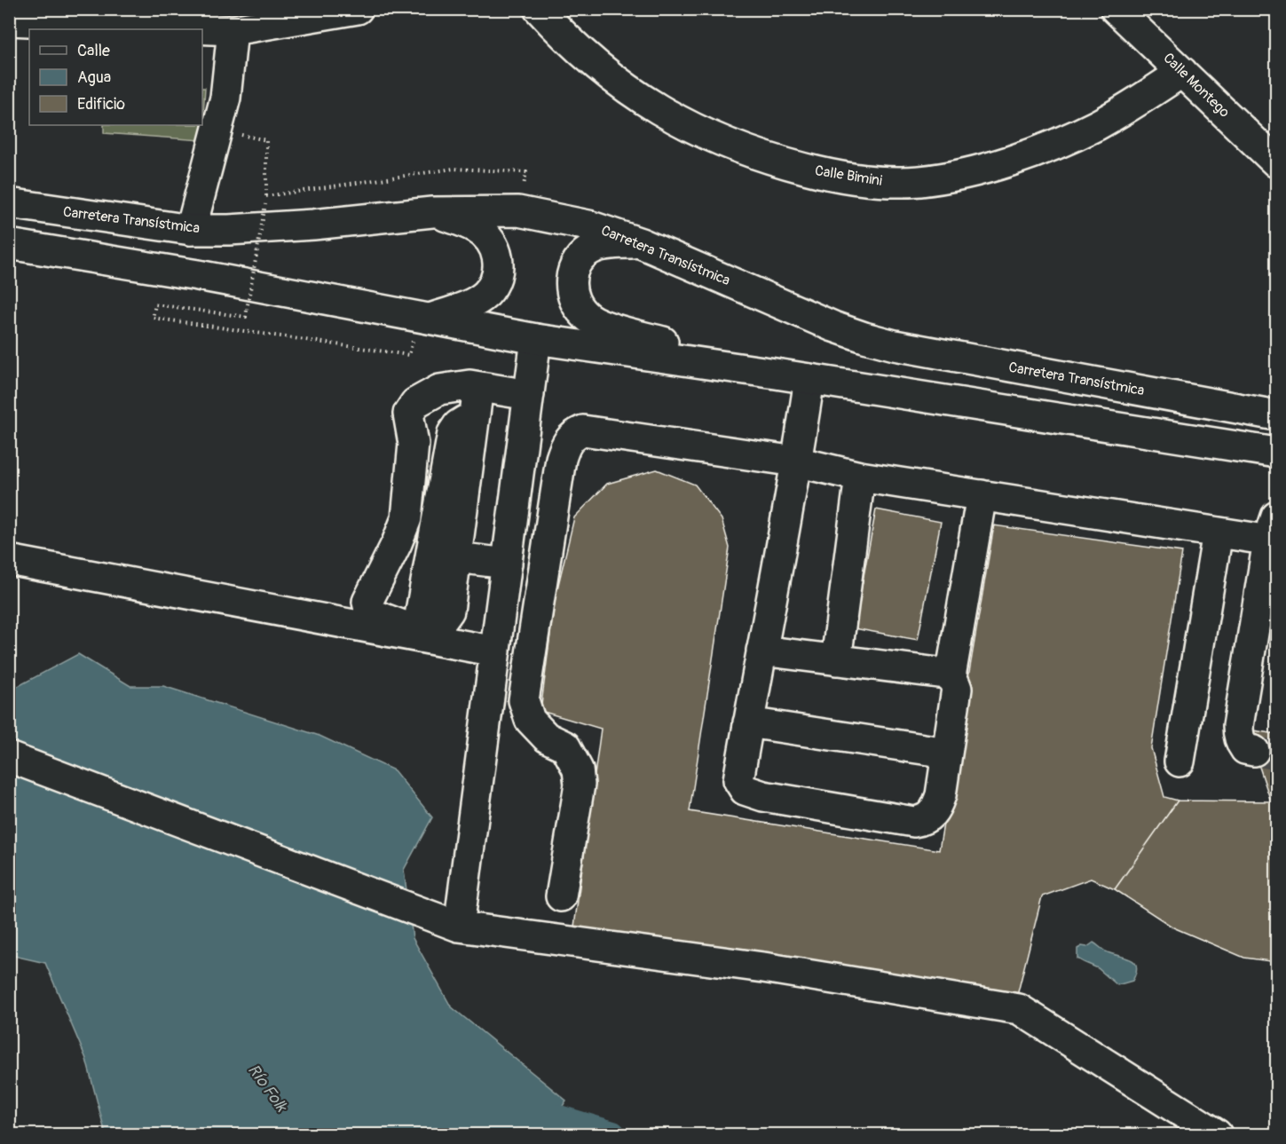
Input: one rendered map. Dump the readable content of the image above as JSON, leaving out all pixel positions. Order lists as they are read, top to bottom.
{
  "streets": {
    "main road": ["Calle Montego", "Calle Bimini", "Carretera Transístmica"]
  },
  "crossings": [
    ["Calle Montego", "Calle Bimini"]
  ],
  "water": ["Río Folk"],
  "legend": ["Calle", "Agua", "Edificio"]
}
